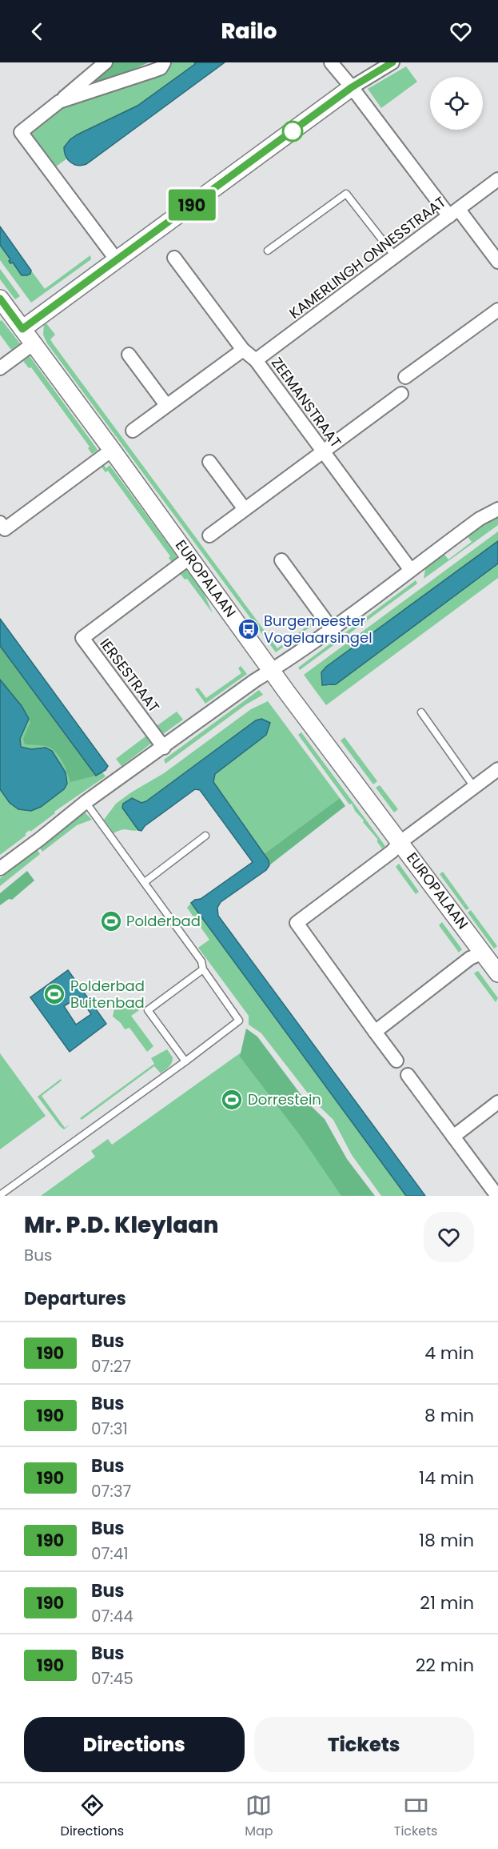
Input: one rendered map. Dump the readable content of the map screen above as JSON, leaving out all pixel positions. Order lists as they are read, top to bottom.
{
  "streets": {
    "street": [
      "KAMERLINGH ONNESSTRAAT",
      "ZEEMANSTRAAT",
      "EUROPALAAN",
      "IERSESTRAAT"
    ]
  },
  "crossings": [
    ["KAMERLINGH ONNESSTRAAT", "ZEEMANSTRAAT"],
    ["EUROPALAAN", "IERSESTRAAT"]
  ],
  "places": {
    "bus stop": ["Burgemeester Vogelaarsingel"],
    "sports": ["Polderbad", "Polderbad Buitenbad", "Dorrestein"]
  },
  "lines": ["bus line 190"],
  "page": {
    "header": "Railo",
    "on_map": "190",
    "heading": [
      ["Mr. P.D. Kleylaan", "Bus"],
      "Departures"
    ],
    "list": [
      {
        "mark": "190",
        "name": "Bus",
        "note": "07:27",
        "value": "4 min"
      },
      {
        "mark": "190",
        "name": "Bus",
        "note": "07:31",
        "value": "8 min"
      },
      {
        "mark": "190",
        "name": "Bus",
        "note": "07:37",
        "value": "14 min"
      },
      {
        "mark": "190",
        "name": "Bus",
        "note": "07:41",
        "value": "18 min"
      },
      {
        "mark": "190",
        "name": "Bus",
        "note": "07:44",
        "value": "21 min"
      },
      {
        "mark": "190",
        "name": "Bus",
        "note": "07:45",
        "value": "22 min"
      }
    ],
    "buttons": ["Directions", "Tickets"],
    "tabs": ["Directions", "Map", "Tickets"]
  }
}
